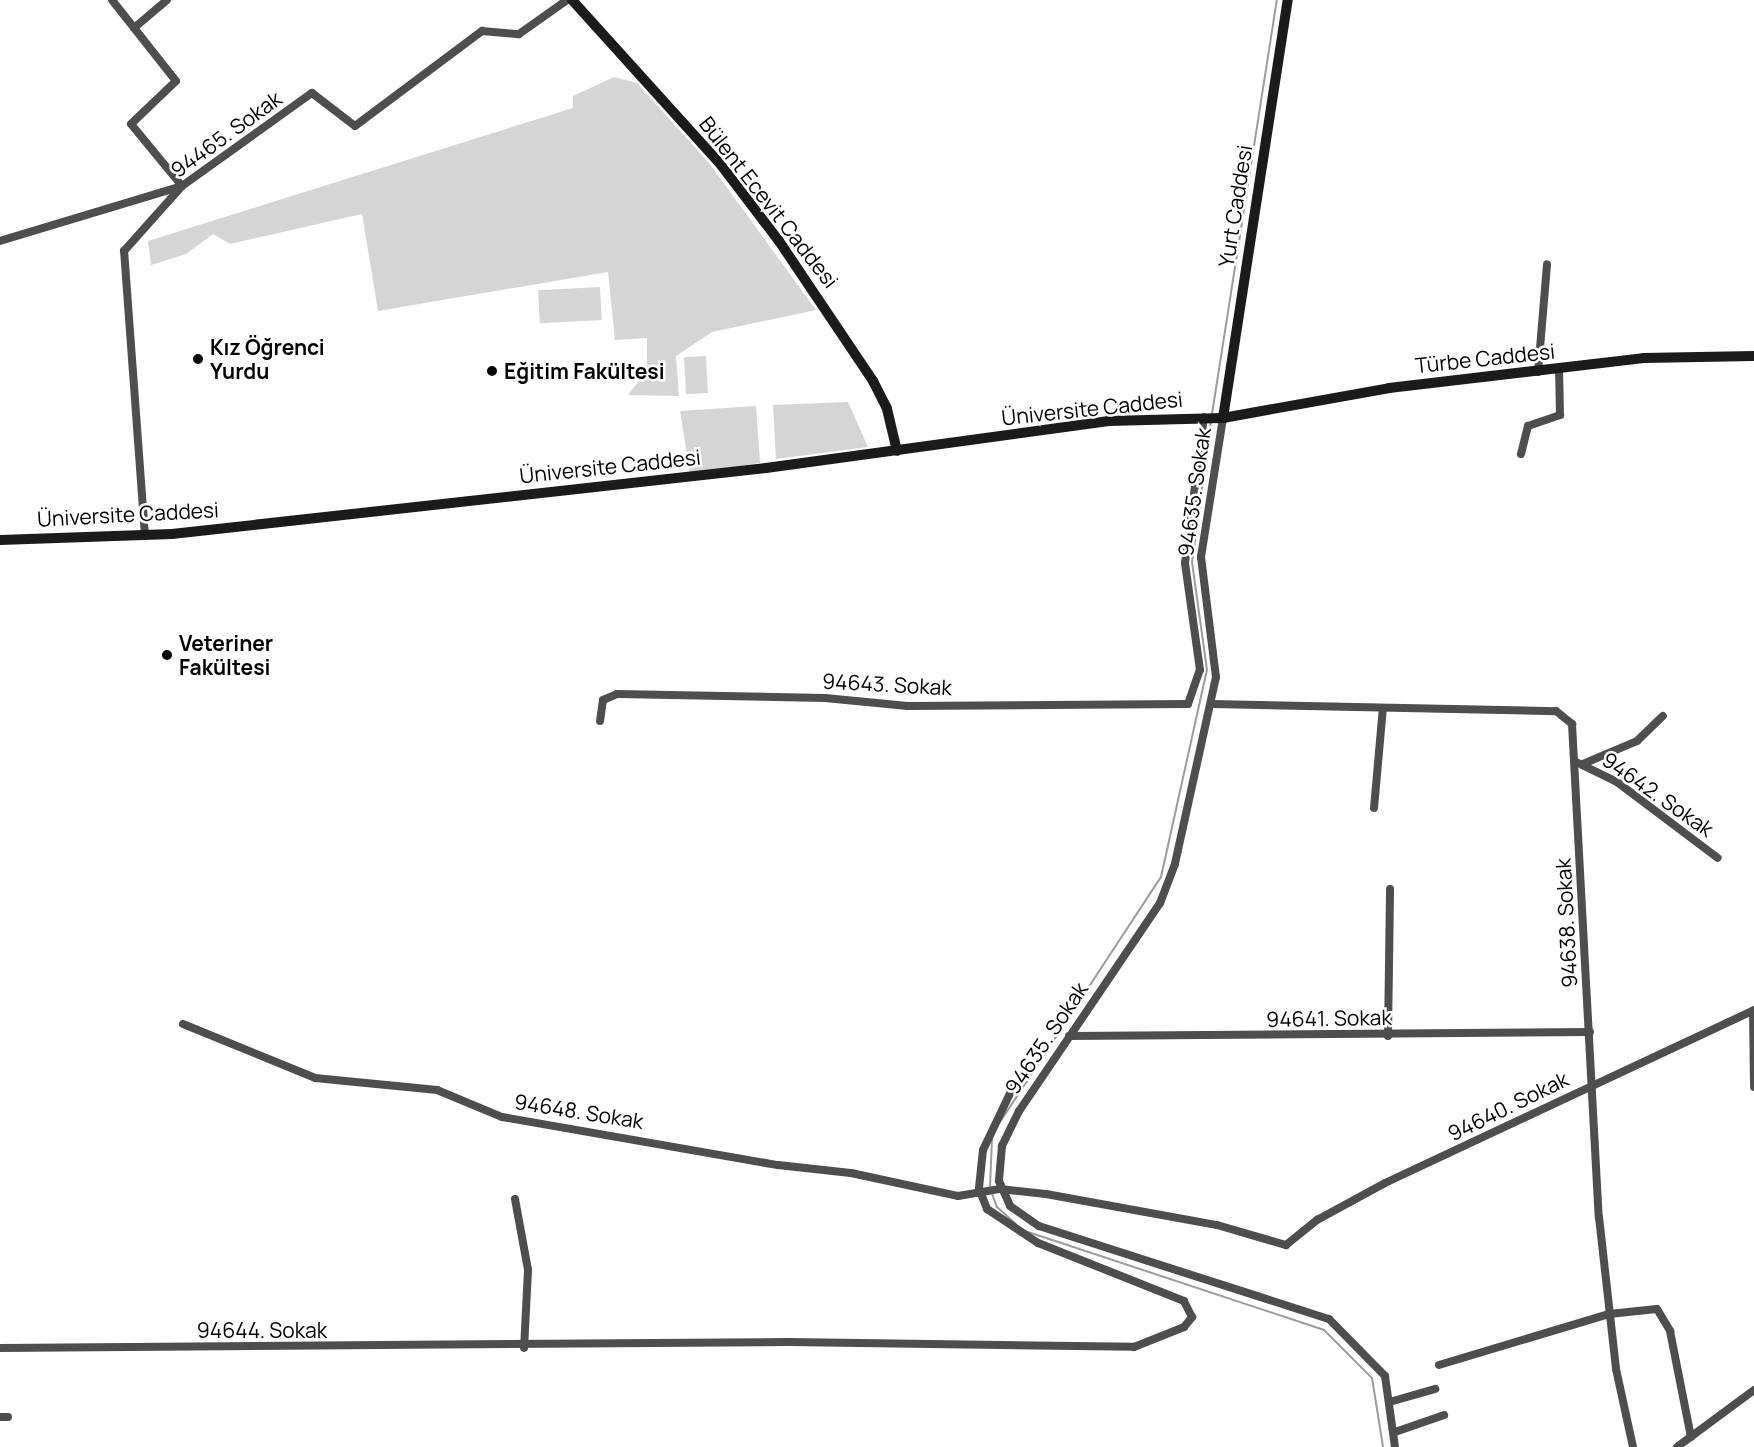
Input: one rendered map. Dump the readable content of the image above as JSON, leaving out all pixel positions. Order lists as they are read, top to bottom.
{
  "streets": {
    "street": [
      "94465. Sokak",
      "Bülent Ecevit Caddesi",
      "Yurt Caddesi",
      "Türbe Caddesi",
      "Üniversite Caddesi",
      "94635. Sokak",
      "94643. Sokak",
      "94642. Sokak",
      "94638. Sokak",
      "94641. Sokak",
      "94640. Sokak",
      "94648. Sokak",
      "94644. Sokak"
    ]
  },
  "crossings": [
    ["94465. Sokak", "Üniversite Caddesi"],
    ["Bülent Ecevit Caddesi", "Üniversite Caddesi"],
    ["Yurt Caddesi", "Türbe Caddesi"],
    ["Yurt Caddesi", "Üniversite Caddesi"],
    ["Yurt Caddesi", "94635. Sokak"],
    ["Türbe Caddesi", "Üniversite Caddesi"],
    ["Türbe Caddesi", "94635. Sokak"],
    ["Üniversite Caddesi", "94635. Sokak"],
    ["94635. Sokak", "94643. Sokak"],
    ["94635. Sokak", "94638. Sokak"],
    ["94635. Sokak", "94641. Sokak"],
    ["94635. Sokak", "94640. Sokak"],
    ["94635. Sokak", "94648. Sokak"],
    ["94642. Sokak", "94638. Sokak"],
    ["94638. Sokak", "94641. Sokak"],
    ["94638. Sokak", "94640. Sokak"],
    ["94640. Sokak", "94648. Sokak"],
    ["94648. Sokak", "94644. Sokak"]
  ],
  "places": ["Kız Öğrenci Yurdu", "Eğitim Fakültesi", "Veteriner Fakültesi"]
}
